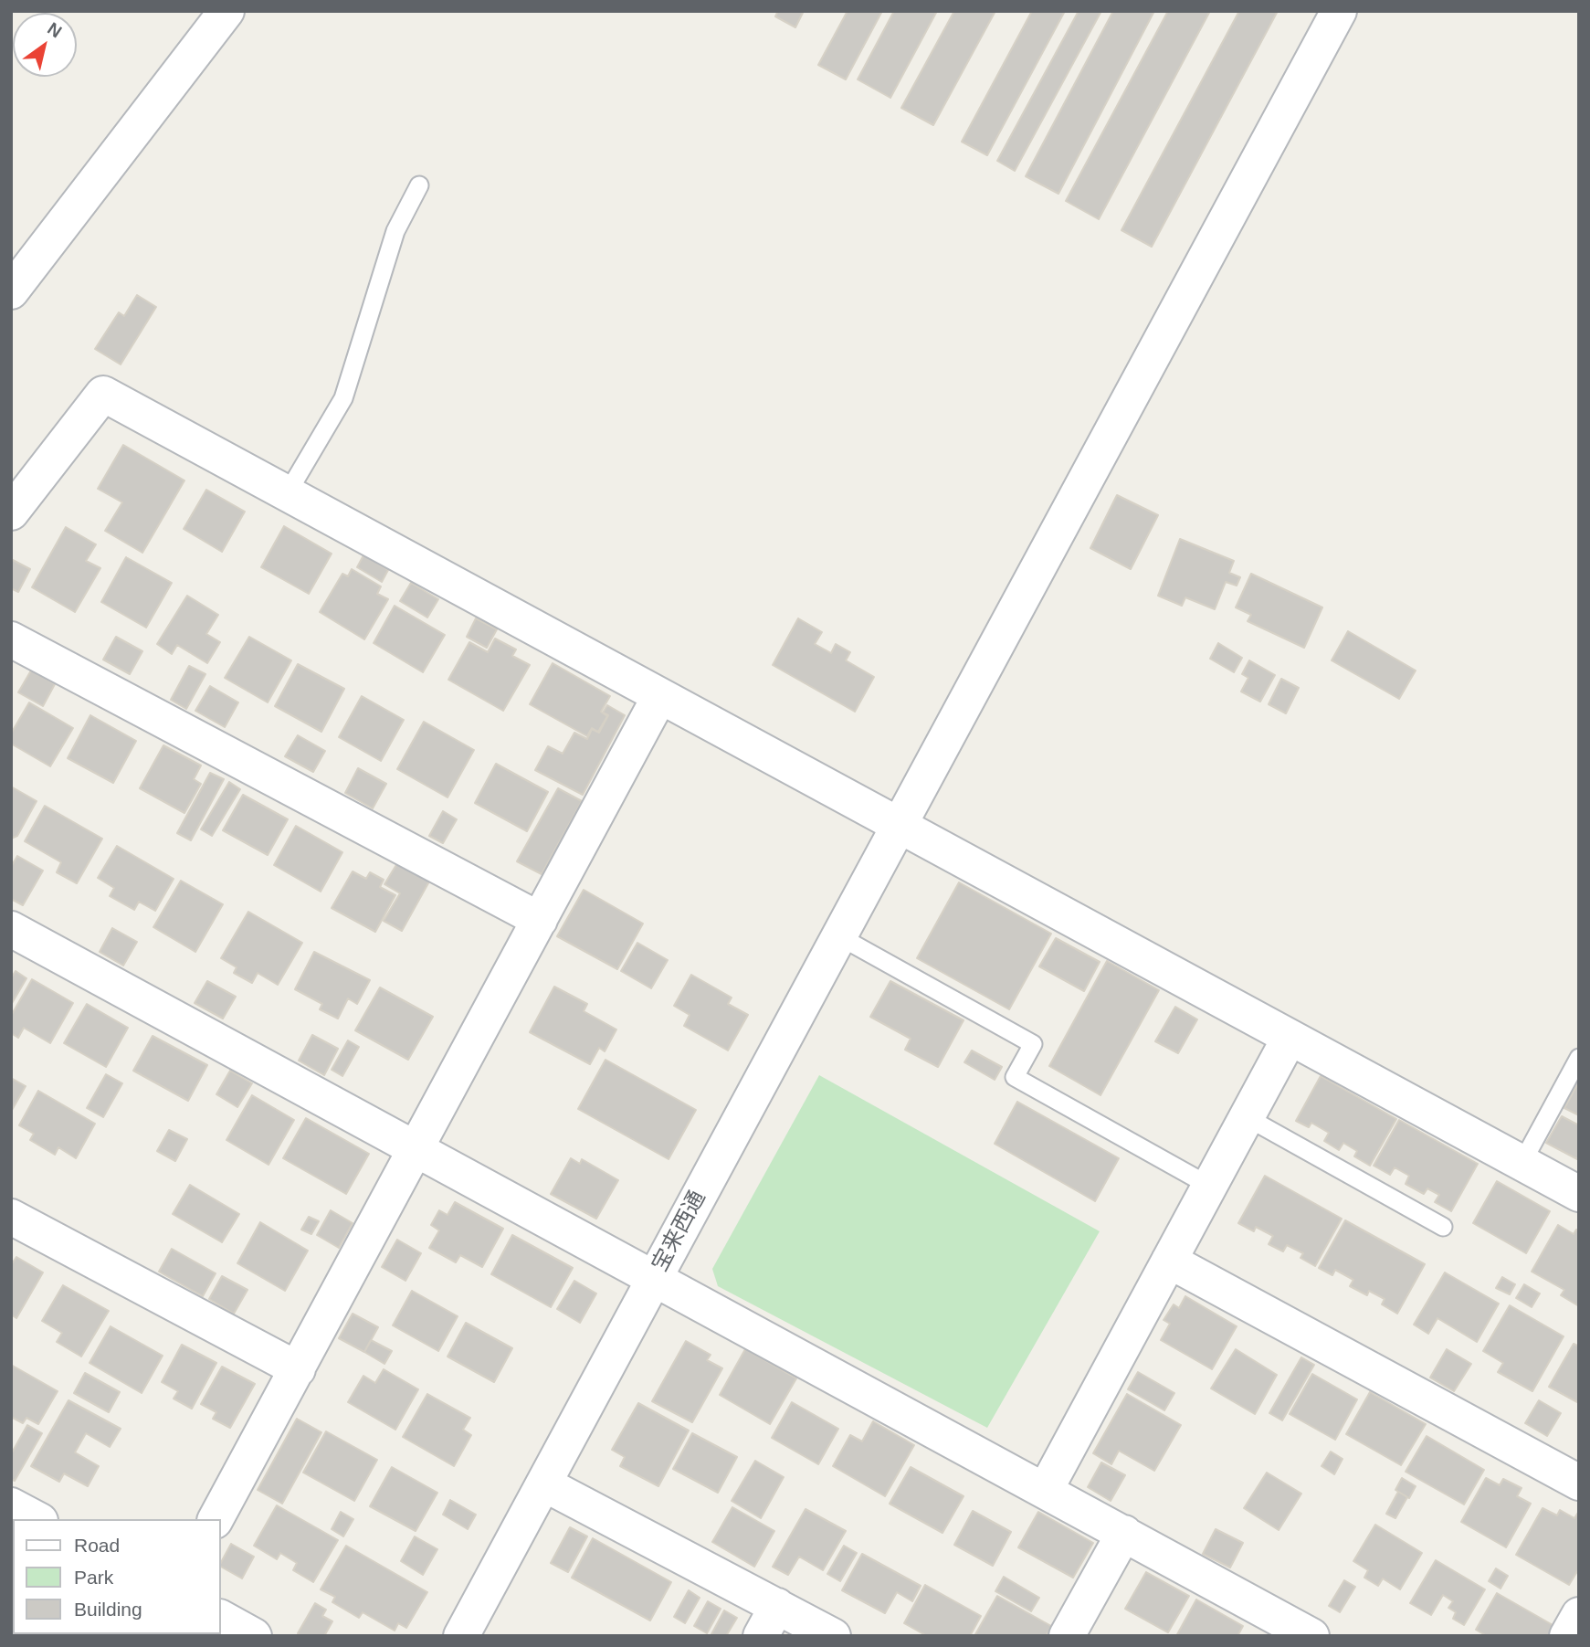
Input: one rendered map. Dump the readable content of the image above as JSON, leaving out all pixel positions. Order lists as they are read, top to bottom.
{
  "streets": {
    "street": ["宝来西通"]
  },
  "legend": ["Road", "Park", "Building"],
  "north": "top right"
}
